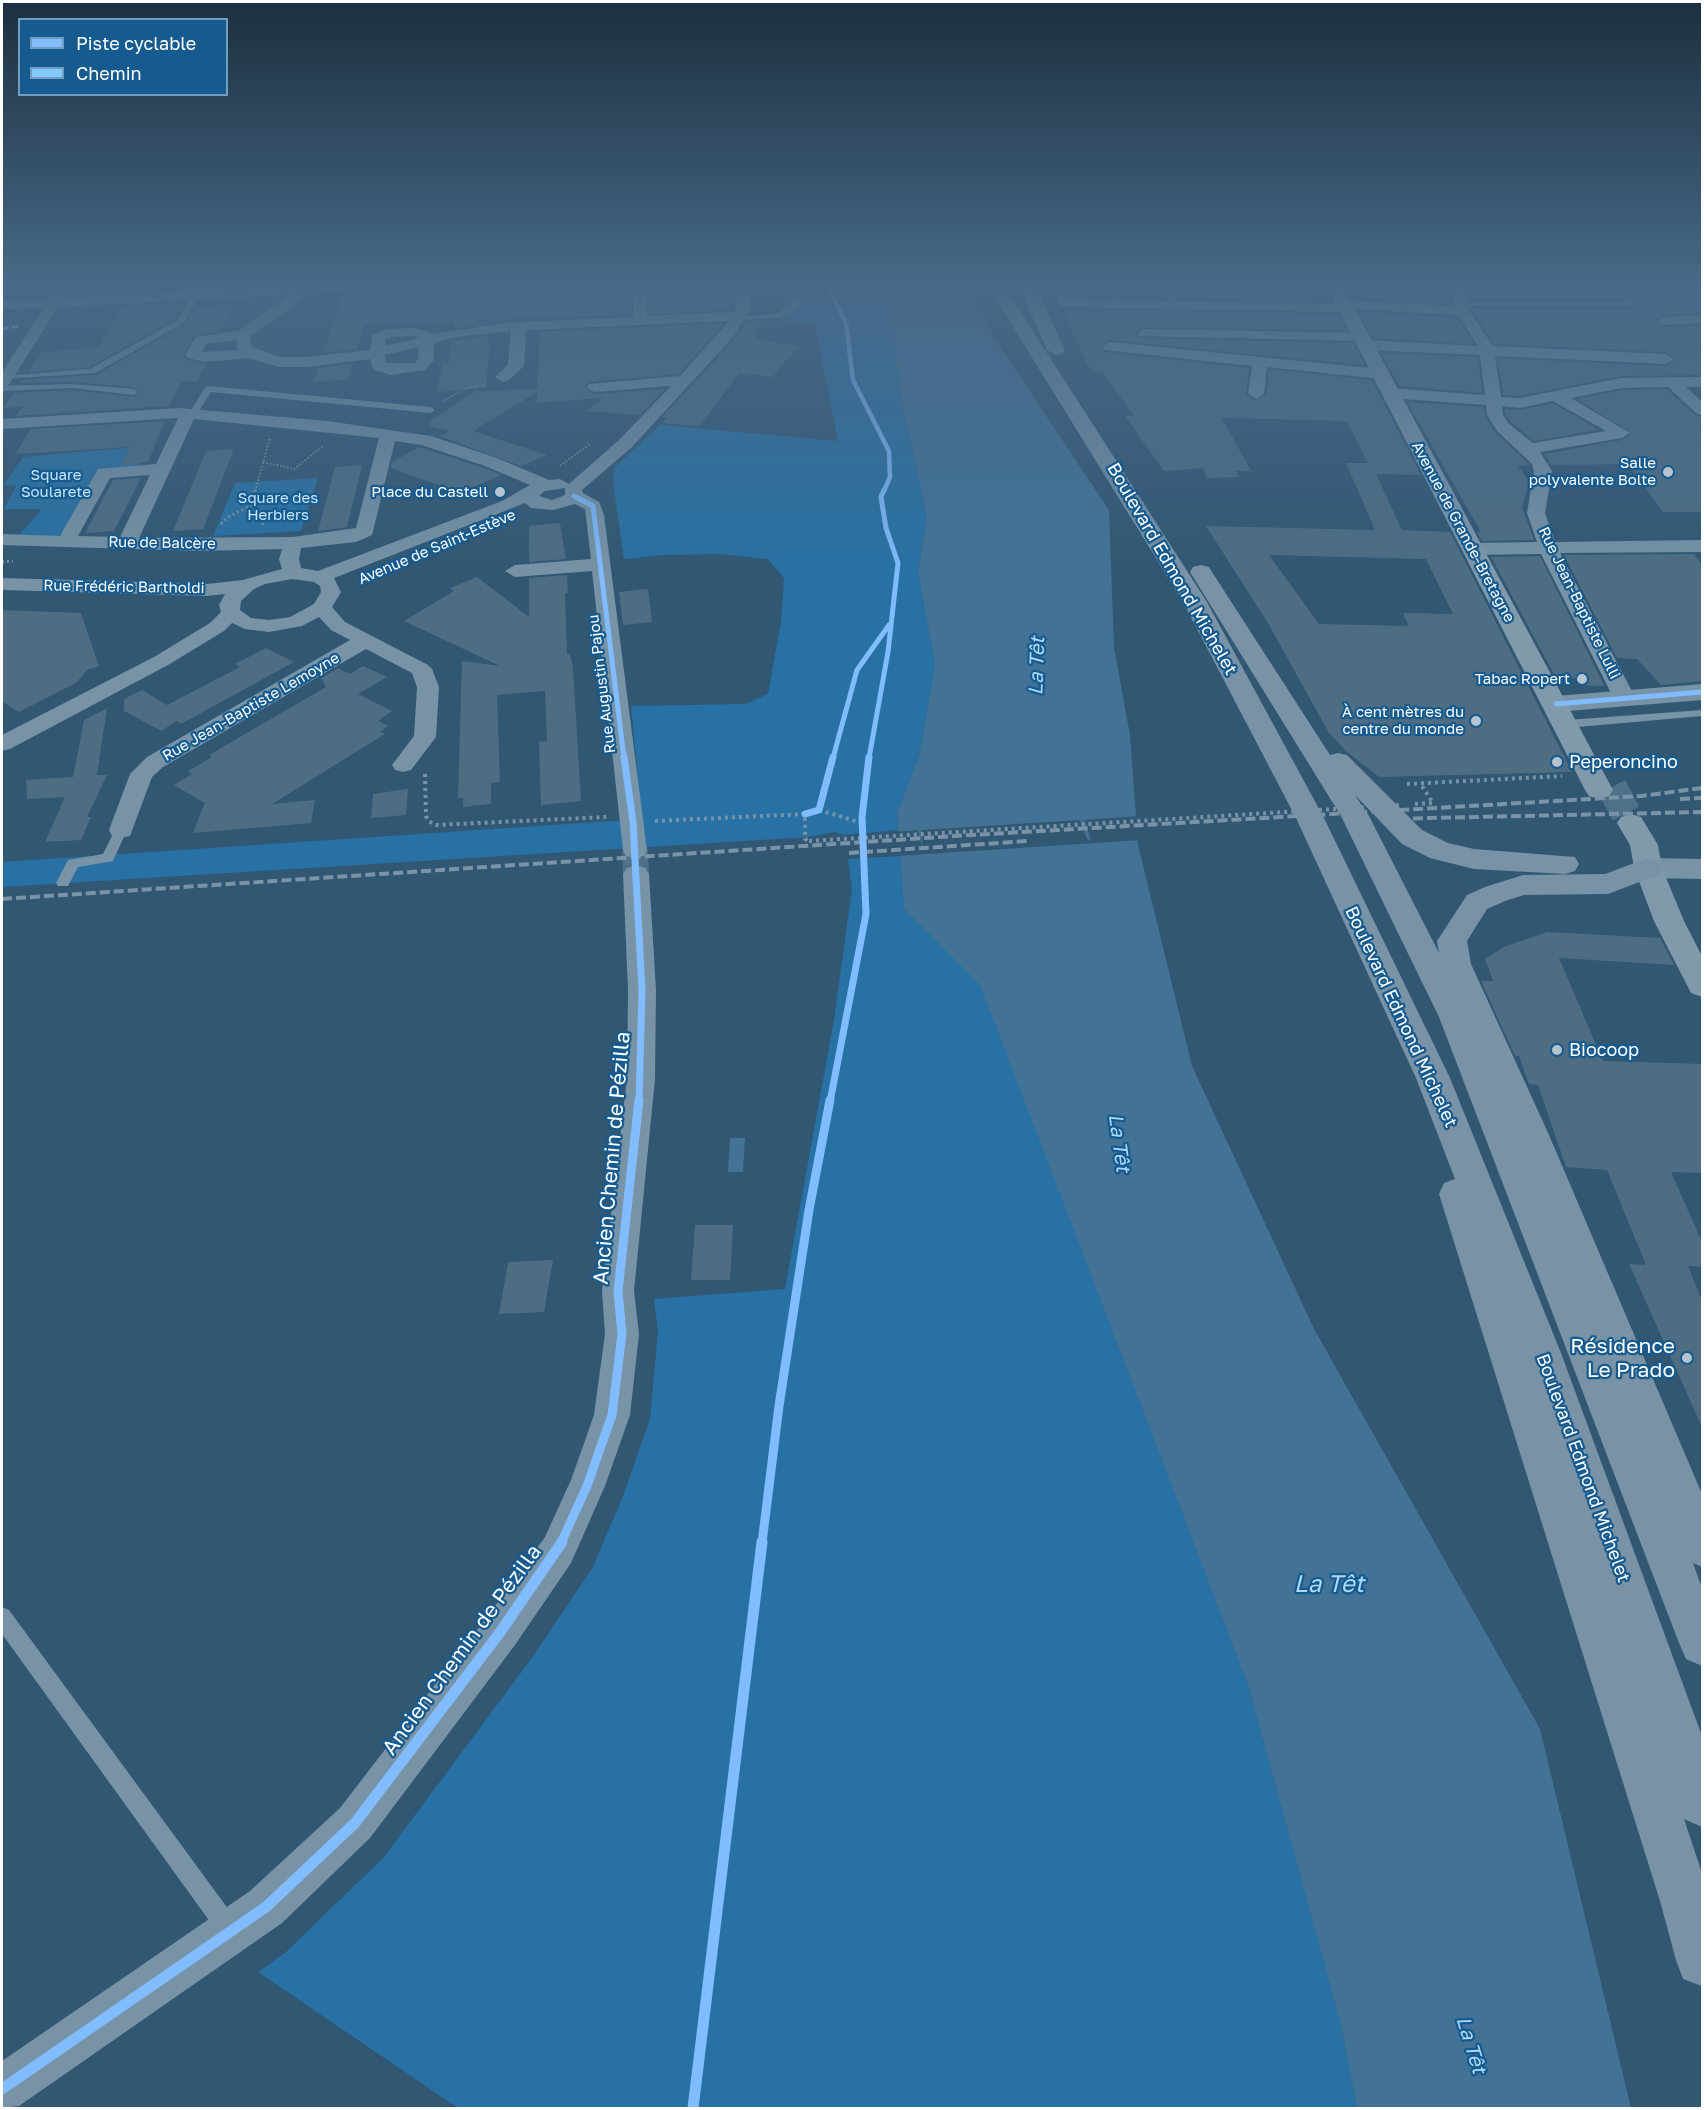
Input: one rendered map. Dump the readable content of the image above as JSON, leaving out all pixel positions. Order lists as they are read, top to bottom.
{
  "streets": {
    "highway": ["Boulevard Edmond Michelet"],
    "main road": ["Avenue de Grande-Bretagne"],
    "street": [
      "Rue de Balcère",
      "Avenue de Saint-Estève",
      "Rue Frédéric Bartholdi",
      "Rue Jean-Baptiste Lulli",
      "Rue Augustin Pajou",
      "Rue Jean-Baptiste Lemoyne",
      "Ancien Chemin de Pézilla"
    ]
  },
  "crossings": [
    ["Avenue de Saint-Estève", "Rue Frédéric Bartholdi"],
    ["Avenue de Saint-Estève", "Rue Augustin Pajou"],
    ["Rue Augustin Pajou", "Ancien Chemin de Pézilla"]
  ],
  "water": ["La Têt"],
  "parks": ["Square Soularete", "Square des Herbiers"],
  "places": [
    "Salle polyvalente Bolte",
    "Place du Castell",
    "Tabac Ropert",
    "À cent mètres du centre du monde",
    "Peperoncino",
    "Biocoop",
    "Résidence Le Prado"
  ],
  "legend": ["Piste cyclable", "Chemin"]
}
